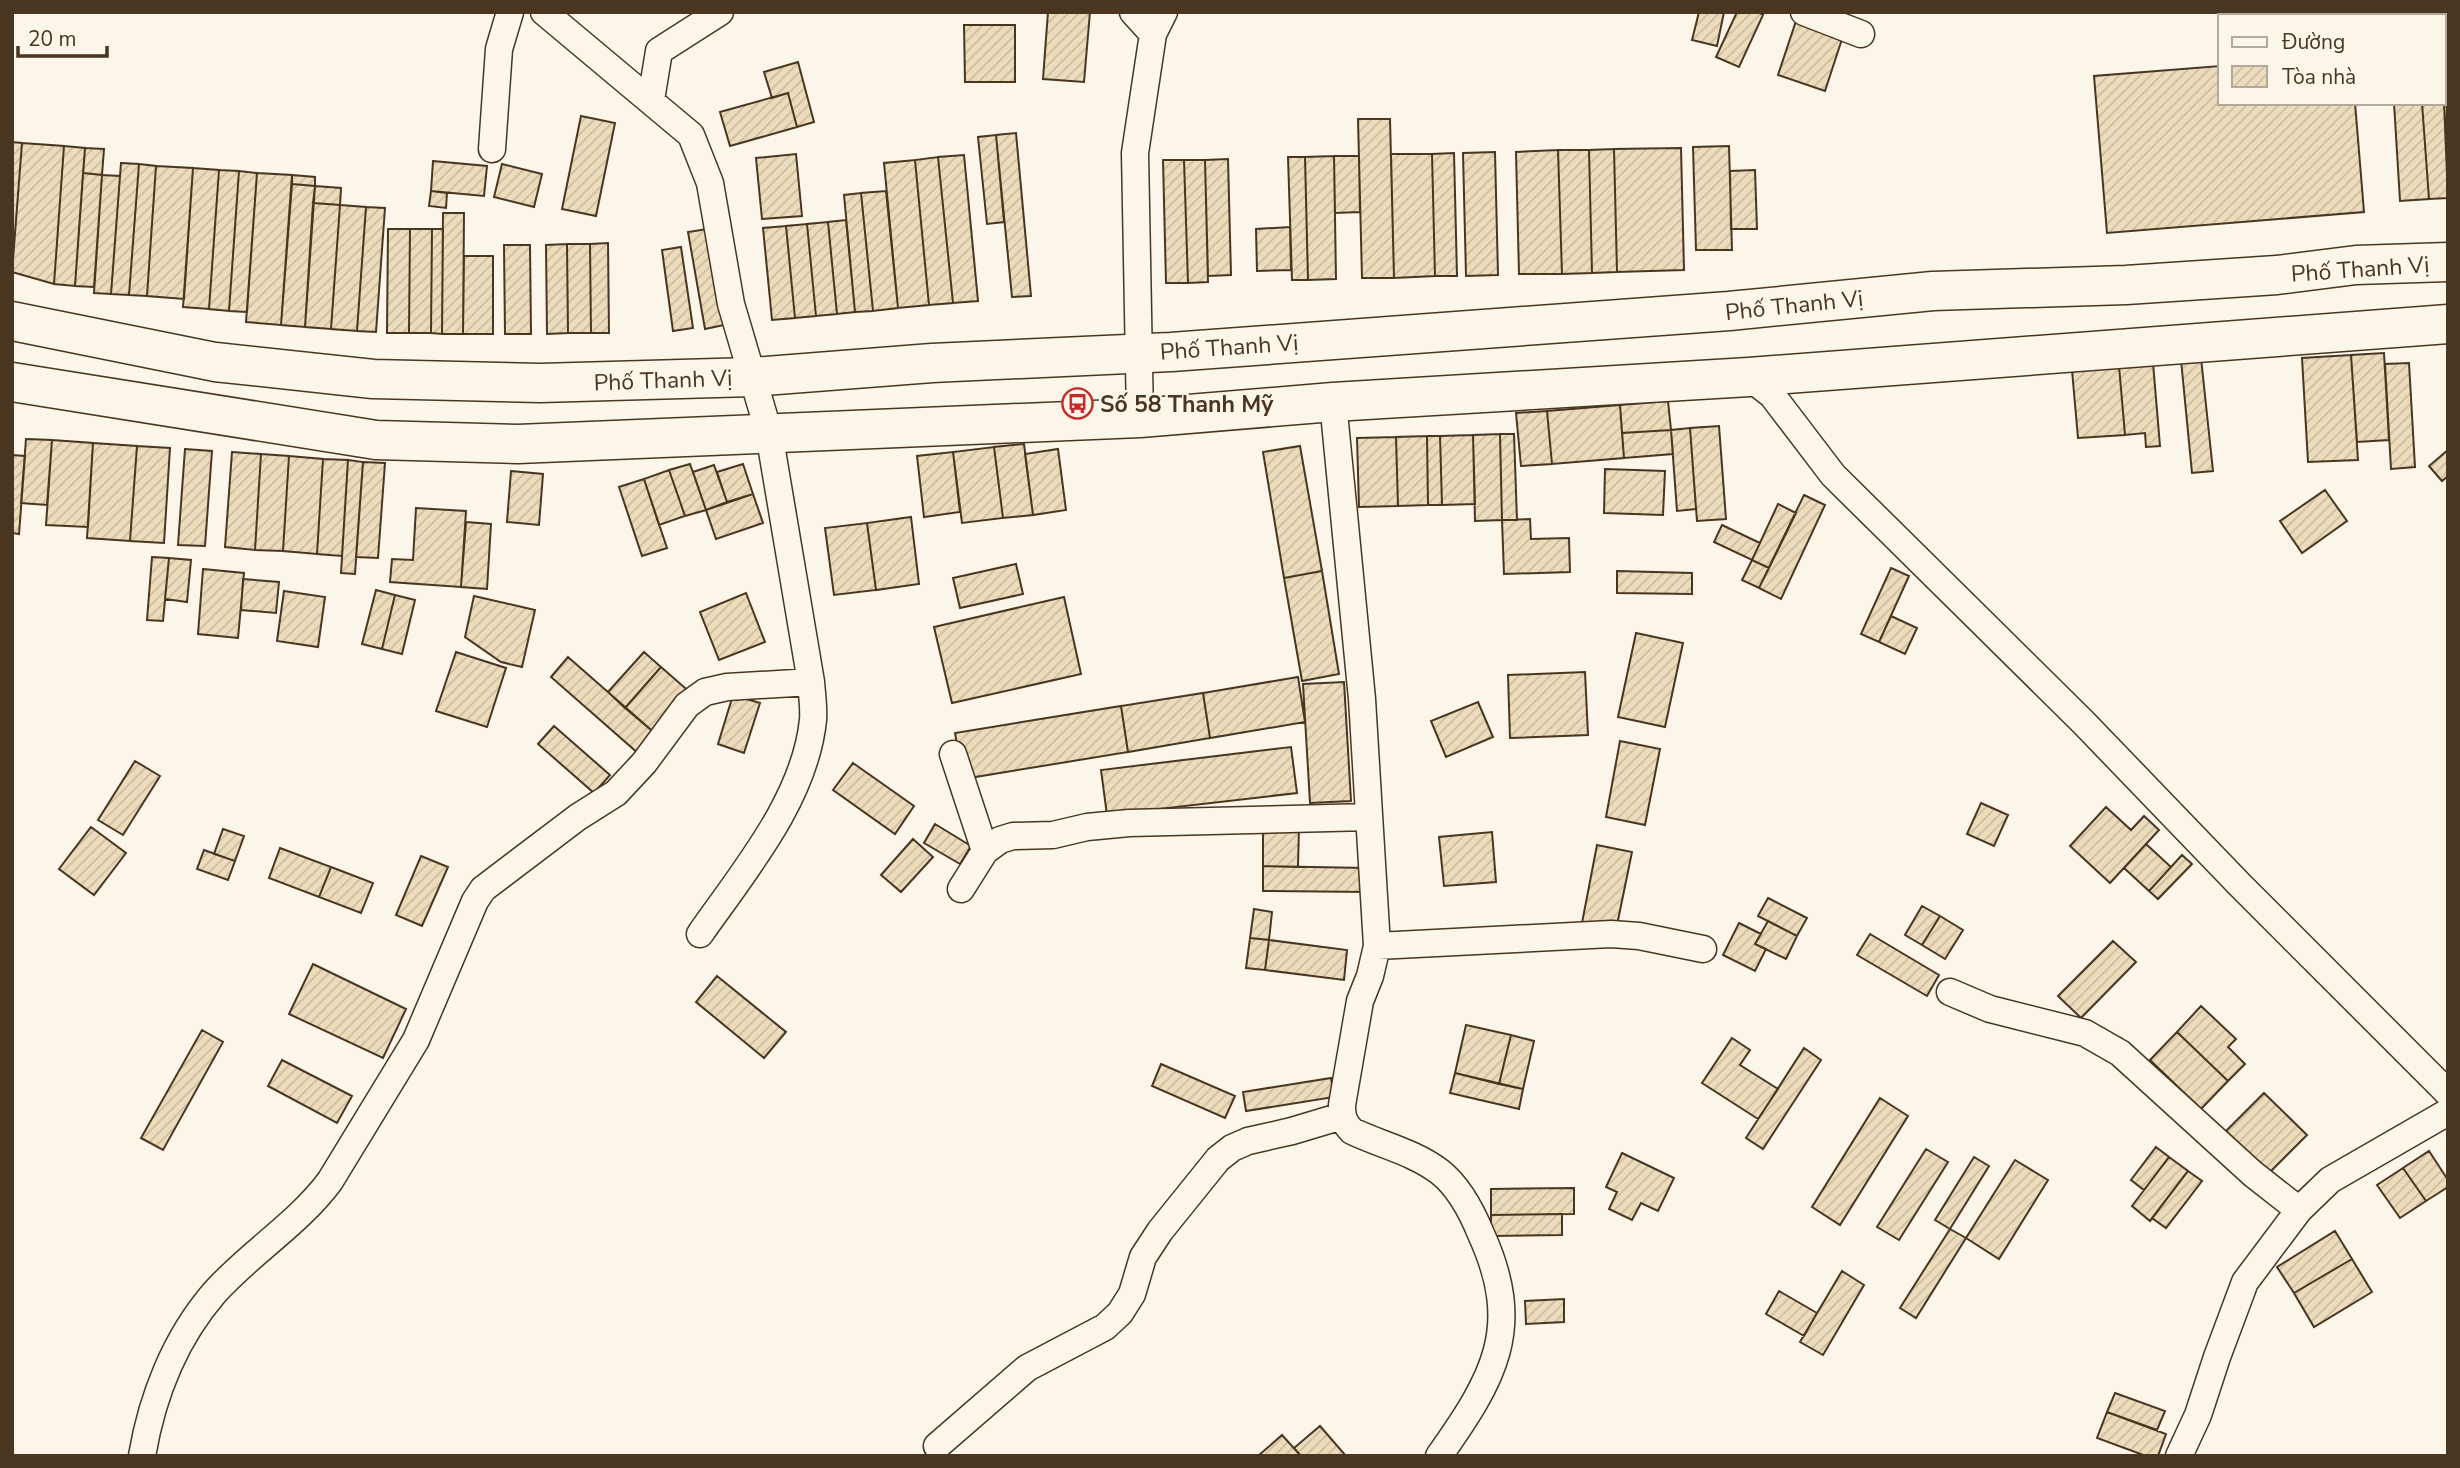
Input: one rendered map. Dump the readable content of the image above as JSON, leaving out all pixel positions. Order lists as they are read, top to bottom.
{
  "streets": {
    "main road": ["Phố Thanh Vị"]
  },
  "places": {
    "bus stop": ["Số 58 Thanh Mỹ"]
  },
  "legend": ["Đường", "Tòa nhà"],
  "scale_bar": "20 m"
}
